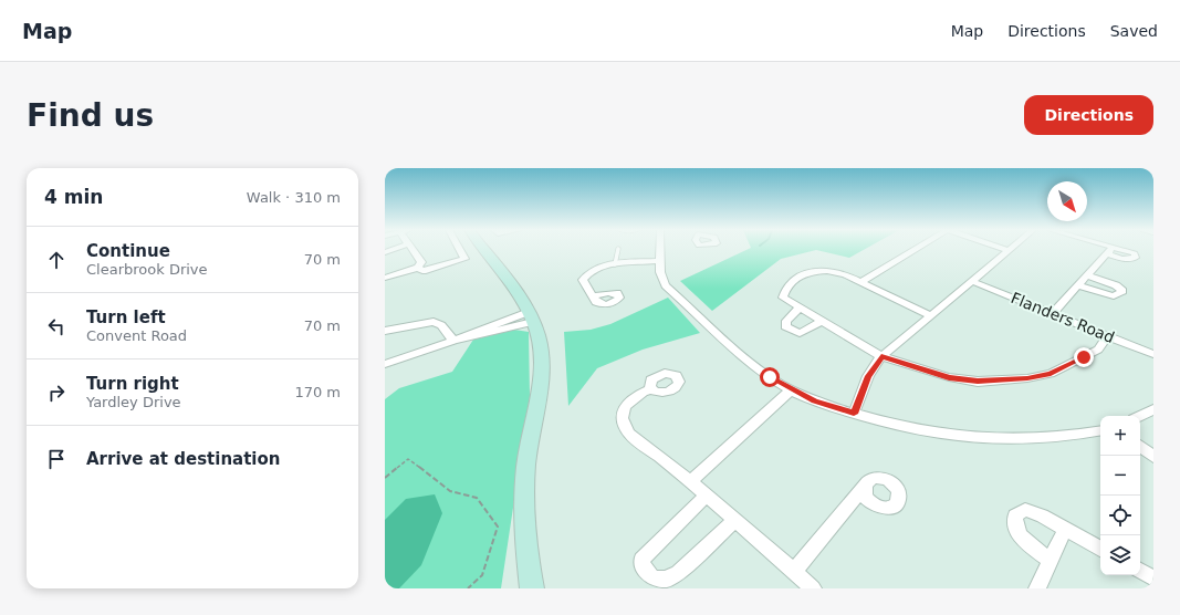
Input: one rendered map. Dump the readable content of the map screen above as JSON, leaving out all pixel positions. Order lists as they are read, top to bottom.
{
  "streets": {
    "street": ["Flanders Road"]
  },
  "north": "bottom right",
  "page": {
    "header": "Map",
    "nav": ["Map", "Directions", "Saved"],
    "buttons": "Directions",
    "title": "Find us",
    "heading": ["4 min", "Walk · 310 m"],
    "list": [
      ["Continue", "Clearbrook Drive", "70 m"],
      ["Turn left", "Convent Road", "70 m"],
      ["Turn right", "Yardley Drive", "170 m"],
      "Arrive at destination"
    ],
    "map_buttons": ["+", "−"]
  }
}
